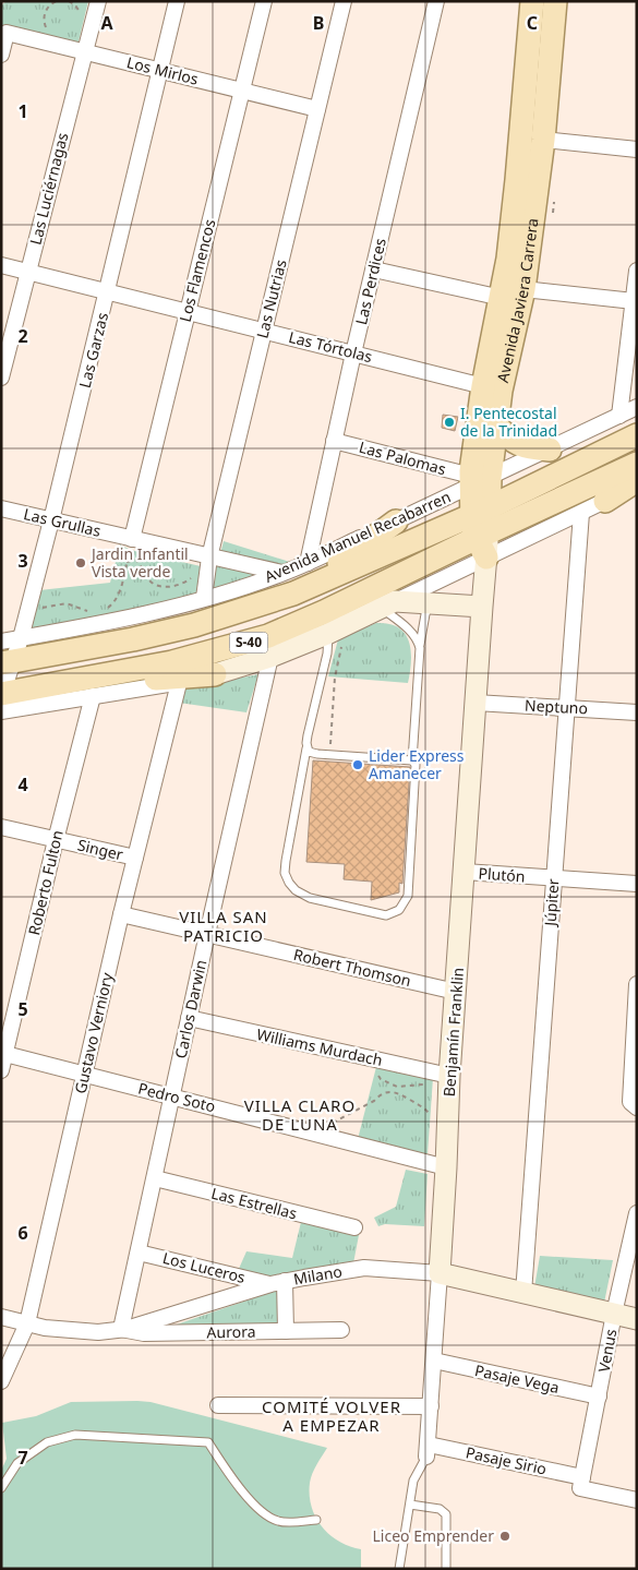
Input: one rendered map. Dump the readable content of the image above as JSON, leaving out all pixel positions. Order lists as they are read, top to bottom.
{
  "streets": {
    "main road": ["Avenida Javiera Carrera", "Avenida Manuel Recabarren", "S-40"],
    "street": [
      "Los Mirlos",
      "Las Luciérnagas",
      "Los Flamencos",
      "Las Perdices",
      "Las Nutrias",
      "Las Tórtolas",
      "Las Garzas",
      "Las Palomas",
      "Las Grullas",
      "Neptuno",
      "Singer",
      "Plutón",
      "Roberto Fulton",
      "Júpiter",
      "Robert Thomson",
      "Carlos Darwin",
      "Benjamín Franklin",
      "Gustavo Verniory",
      "Williams Murdach",
      "Pedro Soto",
      "Las Estrellas",
      "Los Luceros",
      "Milano",
      "Aurora",
      "Venus",
      "Pasaje Vega",
      "Pasaje Sirio"
    ]
  },
  "crossings": [
    ["Los Mirlos", "Las Luciérnagas"],
    ["Los Mirlos", "Los Flamencos"],
    ["Los Mirlos", "Las Nutrias"],
    ["Los Mirlos", "Las Garzas"],
    ["Las Luciérnagas", "Las Tórtolas"],
    ["Los Flamencos", "Las Tórtolas"],
    ["Los Flamencos", "Las Grullas"],
    ["Las Perdices", "Las Tórtolas"],
    ["Las Perdices", "Las Palomas"],
    ["Las Perdices", "Avenida Manuel Recabarren"],
    ["Las Nutrias", "Las Tórtolas"],
    ["Las Nutrias", "Las Grullas"],
    ["Las Nutrias", "Avenida Manuel Recabarren"],
    ["Avenida Javiera Carrera", "Las Tórtolas"],
    ["Avenida Javiera Carrera", "Las Palomas"],
    ["Avenida Javiera Carrera", "Avenida Manuel Recabarren"],
    ["Avenida Javiera Carrera", "Benjamín Franklin"],
    ["Las Tórtolas", "Las Garzas"],
    ["Las Garzas", "Las Grullas"],
    ["Las Garzas", "Avenida Manuel Recabarren"],
    ["Las Palomas", "Avenida Manuel Recabarren"],
    ["Las Grullas", "Avenida Manuel Recabarren"],
    ["Avenida Manuel Recabarren", "Roberto Fulton"],
    ["Avenida Manuel Recabarren", "Júpiter"],
    ["Avenida Manuel Recabarren", "Carlos Darwin"],
    ["Avenida Manuel Recabarren", "Benjamín Franklin"],
    ["Avenida Manuel Recabarren", "Gustavo Verniory"],
    ["Neptuno", "Júpiter"],
    ["Neptuno", "Benjamín Franklin"],
    ["Singer", "Roberto Fulton"],
    ["Singer", "Gustavo Verniory"],
    ["Plutón", "Júpiter"],
    ["Plutón", "Benjamín Franklin"],
    ["Roberto Fulton", "Pedro Soto"],
    ["Júpiter", "Milano"],
    ["Robert Thomson", "Carlos Darwin"],
    ["Robert Thomson", "Benjamín Franklin"],
    ["Robert Thomson", "Gustavo Verniory"],
    ["Carlos Darwin", "Williams Murdach"],
    ["Carlos Darwin", "Pedro Soto"],
    ["Carlos Darwin", "Las Estrellas"],
    ["Carlos Darwin", "Los Luceros"],
    ["Carlos Darwin", "Milano"],
    ["Carlos Darwin", "Aurora"],
    ["Benjamín Franklin", "Williams Murdach"],
    ["Benjamín Franklin", "Pedro Soto"],
    ["Benjamín Franklin", "Milano"],
    ["Benjamín Franklin", "Pasaje Vega"],
    ["Benjamín Franklin", "Pasaje Sirio"],
    ["Gustavo Verniory", "Pedro Soto"],
    ["Gustavo Verniory", "Milano"],
    ["Los Luceros", "Milano"],
    ["Milano", "Aurora"],
    ["Milano", "Venus"],
    ["Venus", "Pasaje Vega"],
    ["Venus", "Pasaje Sirio"]
  ],
  "districts": ["VILLA SAN PATRICIO", "VILLA CLARO DE LUNA", "COMITÉ VOLVER A EMPEZAR"],
  "places": [
    "I. Pentecostal de la Trinidad",
    "Jardin Infantil Vista verde",
    "Lider Express Amanecer",
    "Liceo Emprender"
  ],
  "grid": {
    "columns": ["A", "B", "C"],
    "rows": [
      "1",
      "2",
      "3",
      "4",
      "5",
      "6",
      "7"
    ]
  }
}
